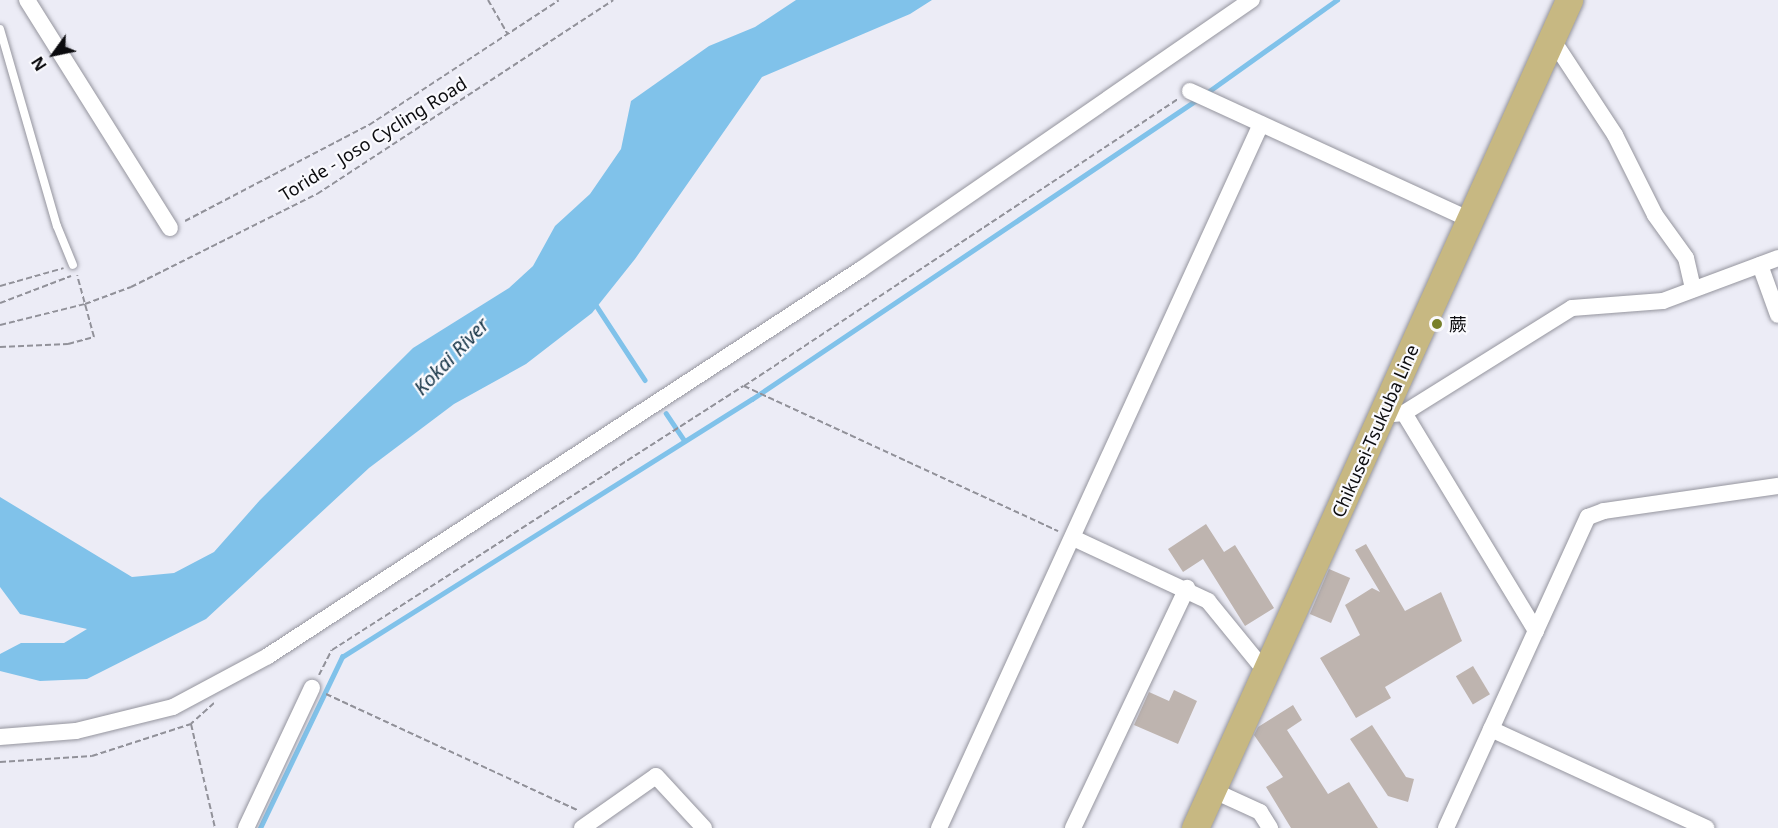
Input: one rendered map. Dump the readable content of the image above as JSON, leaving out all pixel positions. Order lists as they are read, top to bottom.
{
  "streets": {
    "main road": ["Chikusei-Tsukuba Line"],
    "path": ["Toride - Joso Cycling Road"]
  },
  "water": ["Kokai River"],
  "places": ["蕨"],
  "north": "bottom left"
}
